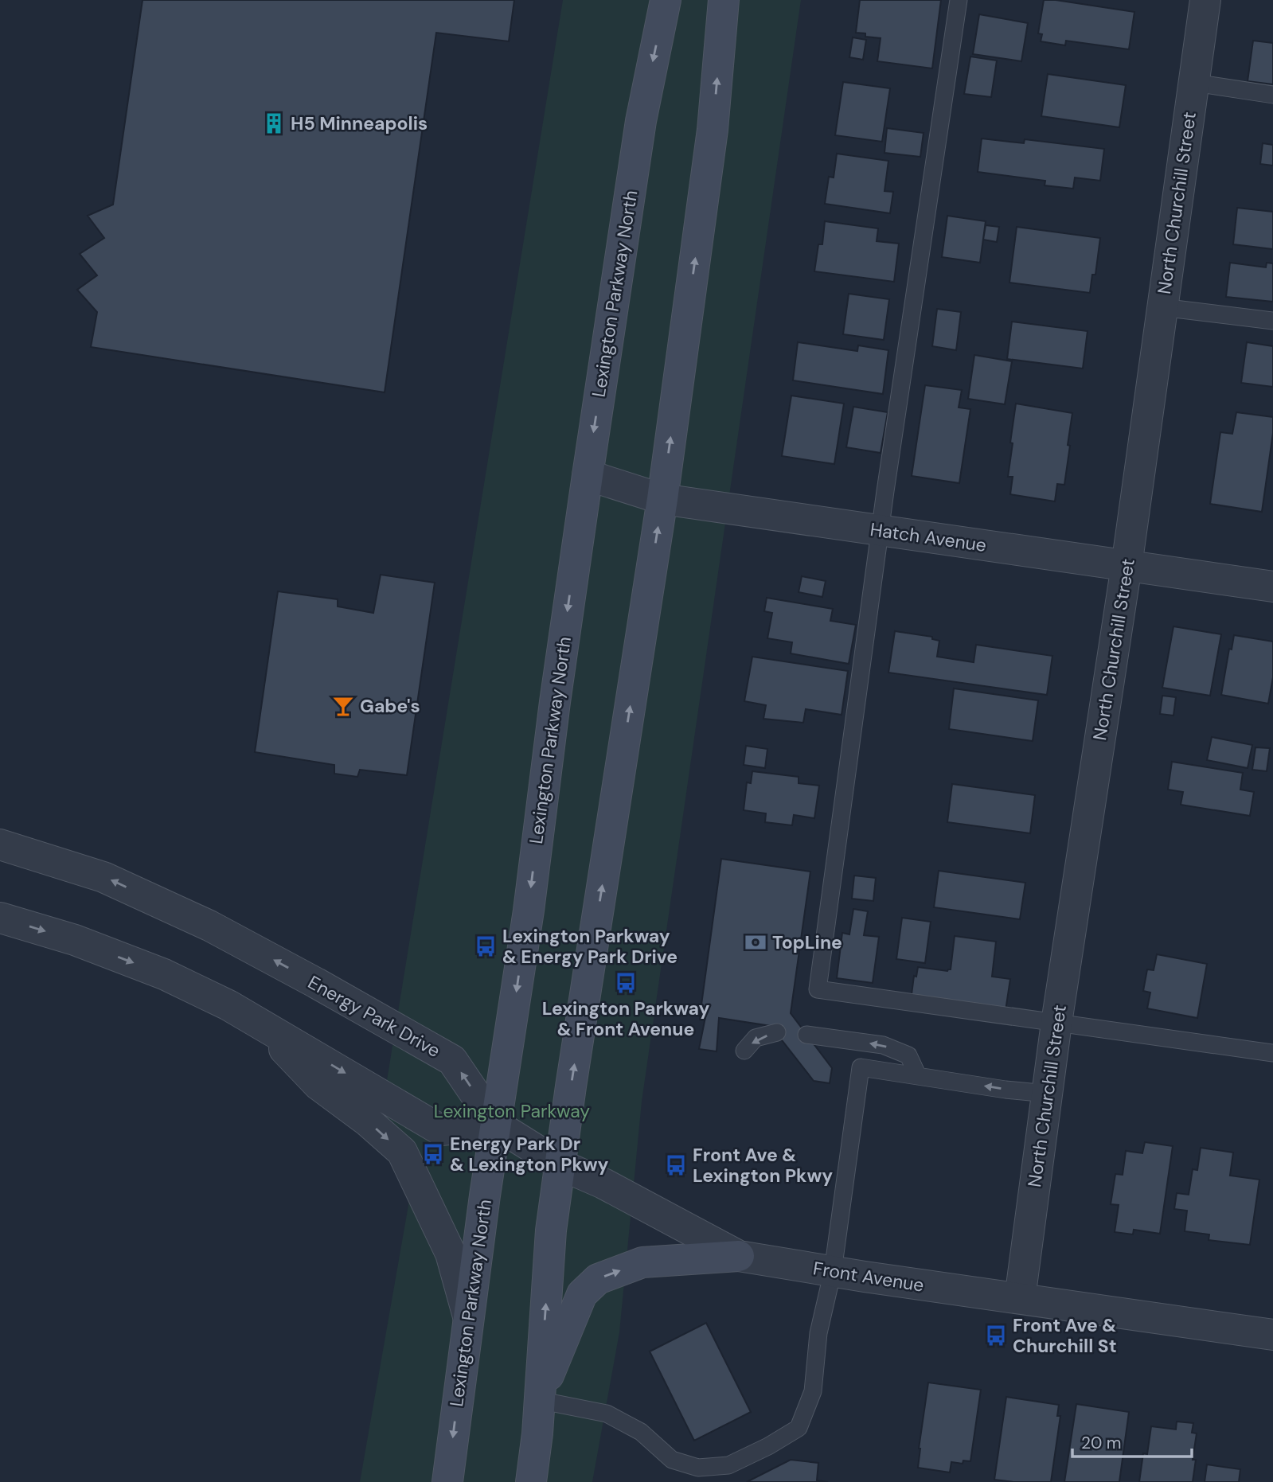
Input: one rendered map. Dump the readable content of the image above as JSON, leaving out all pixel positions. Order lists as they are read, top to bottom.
{
  "streets": {
    "main road": ["Lexington Parkway North"],
    "street": [
      "North Churchill Street",
      "Hatch Avenue",
      "Energy Park Drive",
      "Front Avenue"
    ]
  },
  "crossings": [
    ["North Churchill Street", "Hatch Avenue"],
    ["North Churchill Street", "Front Avenue"],
    ["Lexington Parkway North", "Hatch Avenue"],
    ["Lexington Parkway North", "Energy Park Drive"],
    ["Lexington Parkway North", "Front Avenue"],
    ["Energy Park Drive", "Front Avenue"]
  ],
  "parks": ["Lexington Parkway"],
  "places": {
    "building": ["H5 Minneapolis"],
    "bar": ["Gabe's"],
    "bank": ["TopLine"],
    "bus stop": [
      "Lexington Parkway & Energy Park Drive",
      "Lexington Parkway & Front Avenue",
      "Energy Park Dr & Lexington Pkwy",
      "Front Ave & Lexington Pkwy",
      "Front Ave & Churchill St"
    ]
  },
  "scale_bar": "20 m"
}
